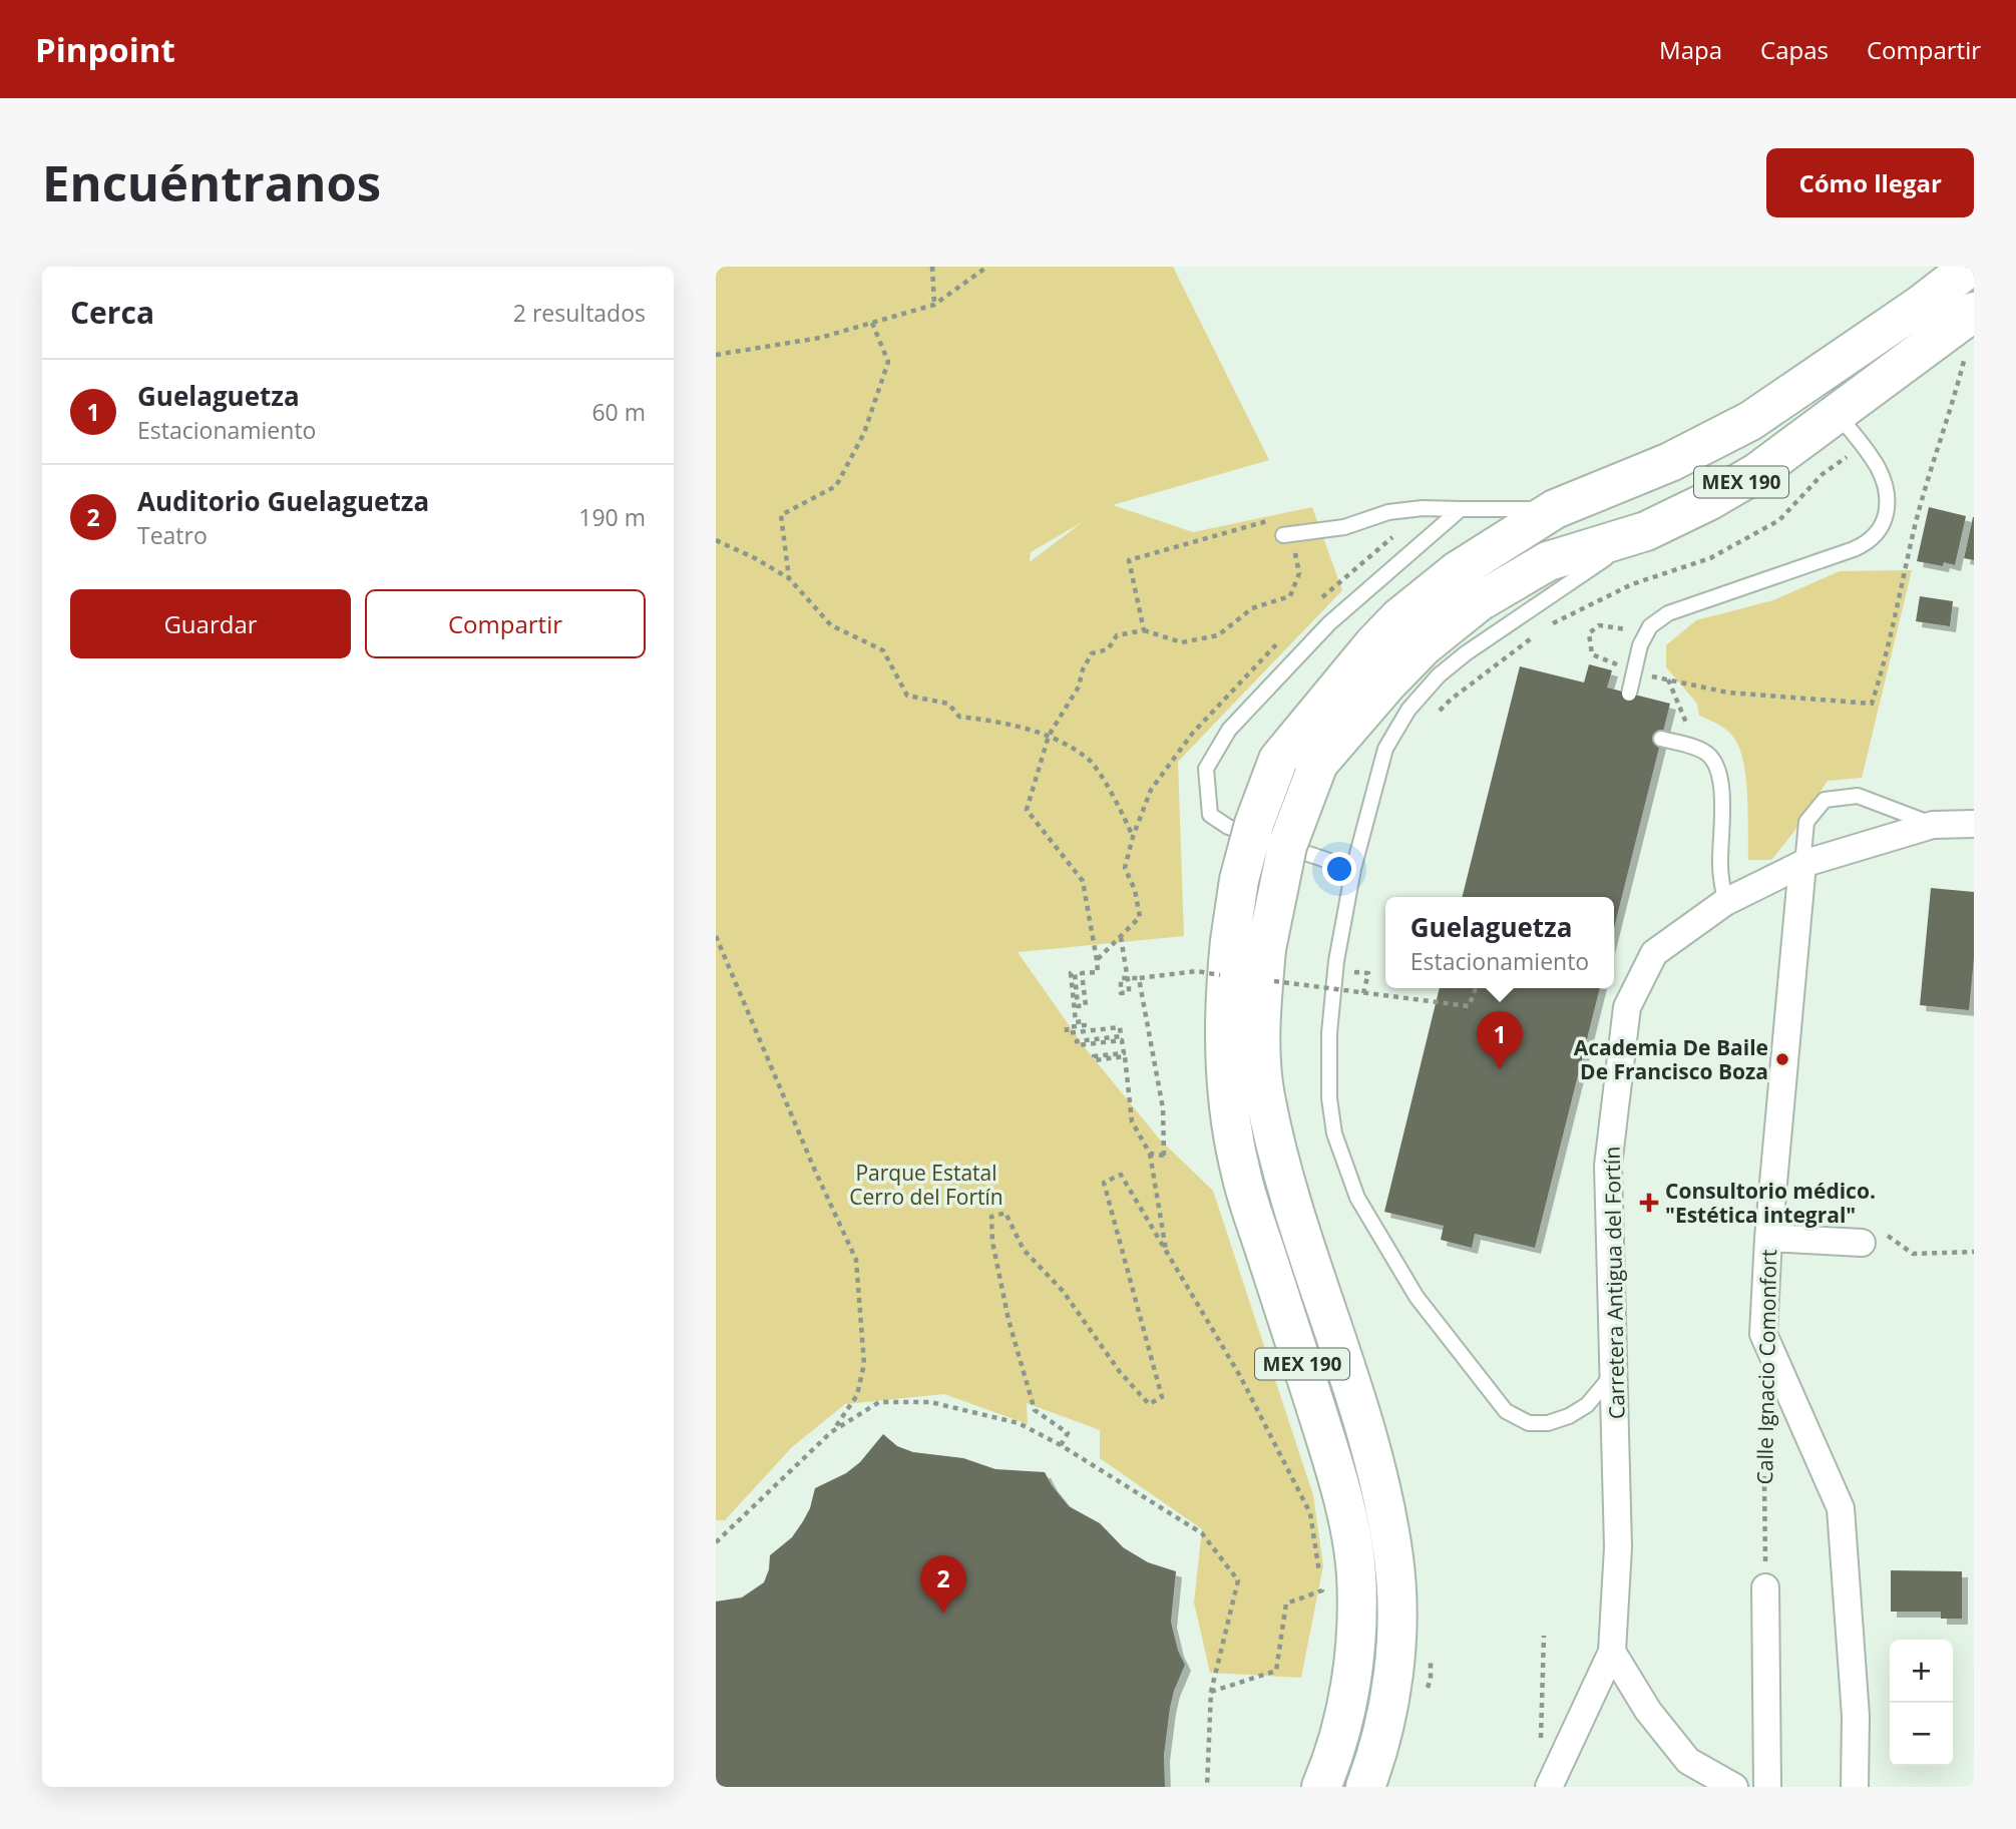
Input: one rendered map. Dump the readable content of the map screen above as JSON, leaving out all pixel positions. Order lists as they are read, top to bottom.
{
  "streets": {
    "main road": ["MEX 190"],
    "street": ["Carretera Antigua del Fortín", "Calle Ignacio Comonfort"]
  },
  "crossings": [
    ["Carretera Antigua del Fortín", "Calle Ignacio Comonfort"]
  ],
  "parks": ["Parque Estatal Cerro del Fortín"],
  "places": {
    "other": ["Academia De Baile De Francisco Boza"],
    "health": ["Consultorio médico. \"Estética integral\""]
  },
  "page": {
    "header": "Pinpoint",
    "nav": ["Mapa", "Capas", "Compartir"],
    "buttons": [
      "Cómo llegar",
      ["Guardar", "Compartir"]
    ],
    "title": "Encuéntranos",
    "heading": ["Cerca", "2 resultados"],
    "list": [
      {
        "mark": "1",
        "name": "Guelaguetza",
        "note": "Estacionamiento",
        "value": "60 m"
      },
      {
        "mark": "2",
        "name": "Auditorio Guelaguetza",
        "note": "Teatro",
        "value": "190 m"
      }
    ],
    "popup": ["Guelaguetza", "Estacionamiento"],
    "pins": ["1", "2"],
    "map_buttons": ["+", "−"]
  }
}
